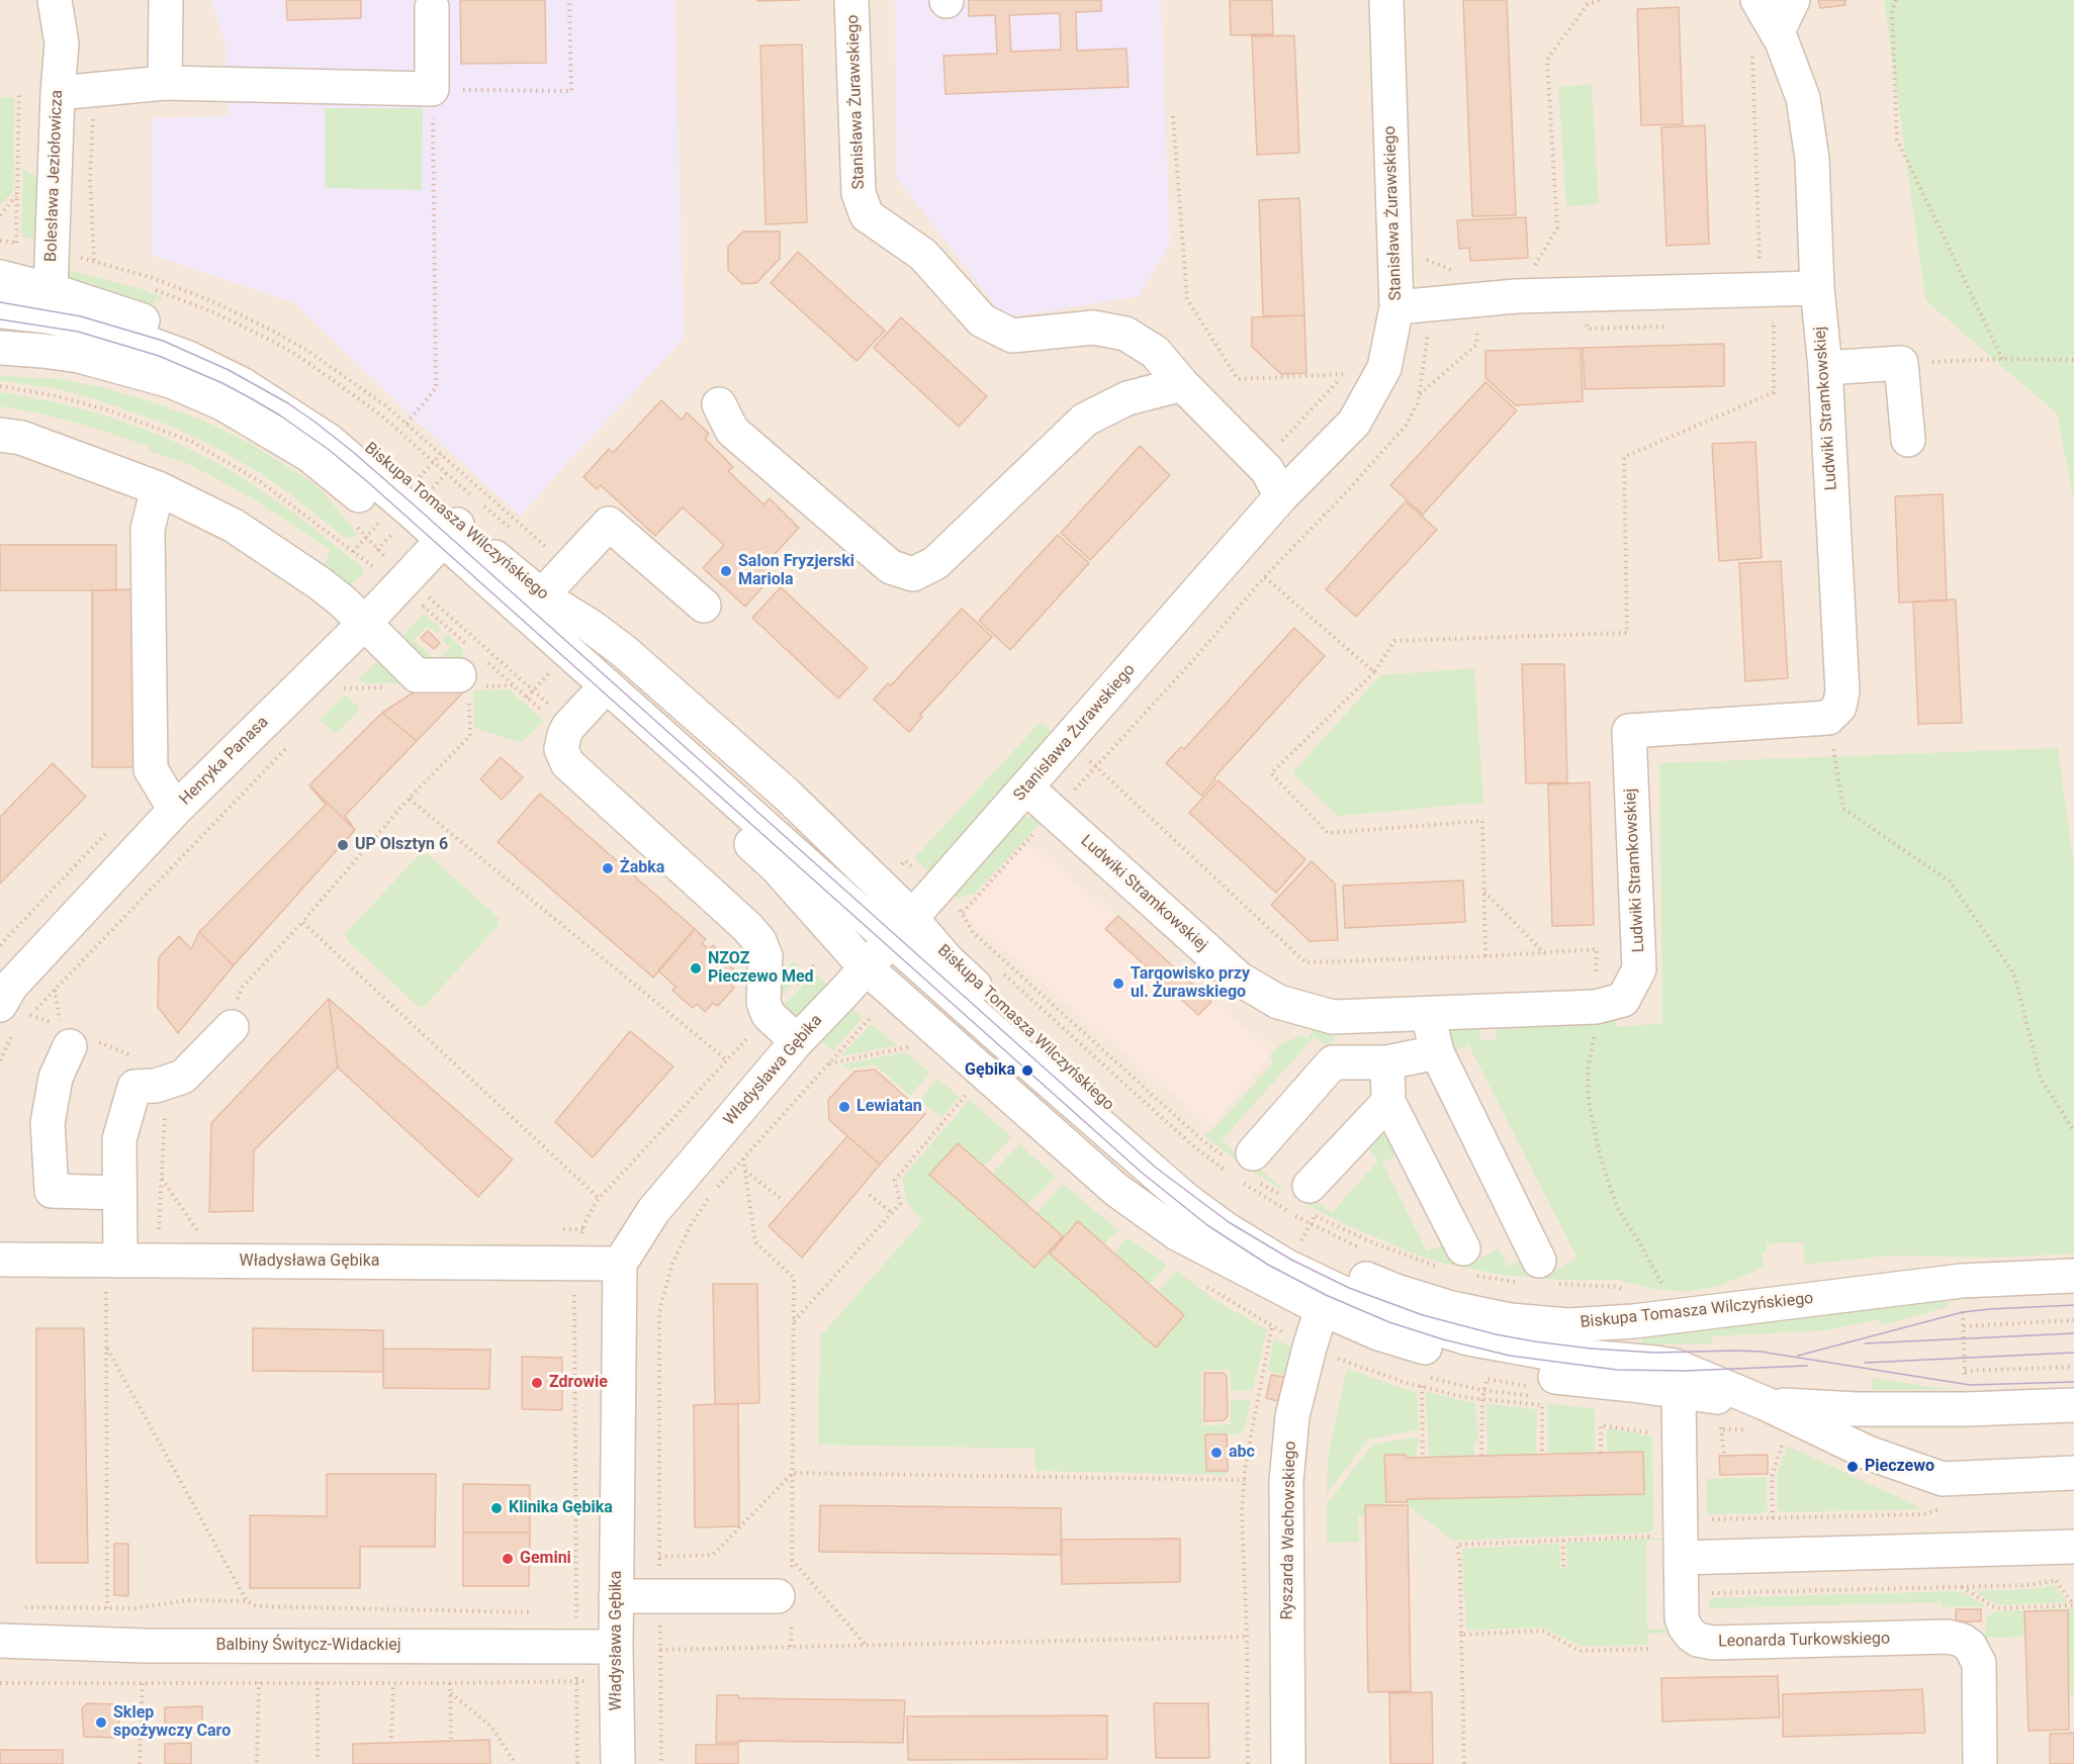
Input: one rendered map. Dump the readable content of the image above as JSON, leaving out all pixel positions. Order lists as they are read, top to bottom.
{
  "streets": {
    "street": [
      "Stanisława Żurawskiego",
      "Bolesława Jeziołowicza",
      "Ludwiki Stramkowskiej",
      "Biskupa Tomasza Wilczyńskiego",
      "Henryka Panasa",
      "Władysława Gębika",
      "Ryszarda Wachowskiego",
      "Leonarda Turkowskiego",
      "Balbiny Świtycz-Widackiej"
    ]
  },
  "crossings": [
    ["Stanisława Żurawskiego", "Ludwiki Stramkowskiej"],
    ["Stanisława Żurawskiego", "Biskupa Tomasza Wilczyńskiego"],
    ["Stanisława Żurawskiego", "Władysława Gębika"],
    ["Bolesława Jeziołowicza", "Biskupa Tomasza Wilczyńskiego"],
    ["Biskupa Tomasza Wilczyńskiego", "Henryka Panasa"],
    ["Biskupa Tomasza Wilczyńskiego", "Władysława Gębika"],
    ["Biskupa Tomasza Wilczyńskiego", "Ryszarda Wachowskiego"],
    ["Biskupa Tomasza Wilczyńskiego", "Leonarda Turkowskiego"],
    ["Władysława Gębika", "Balbiny Świtycz-Widackiej"]
  ],
  "places": [
    "Salon Fryzjerski Mariola",
    "UP Olsztyn 6",
    "Żabka",
    "NZOZ Pieczewo Med",
    "Targowisko przy ul. Żurawskiego",
    "Gębika",
    "Lewiatan",
    "Zdrowie",
    "abc",
    "Pieczewo",
    "Klinika Gębika",
    "Gemini",
    "Sklep spożywczy Caro"
  ]
}
